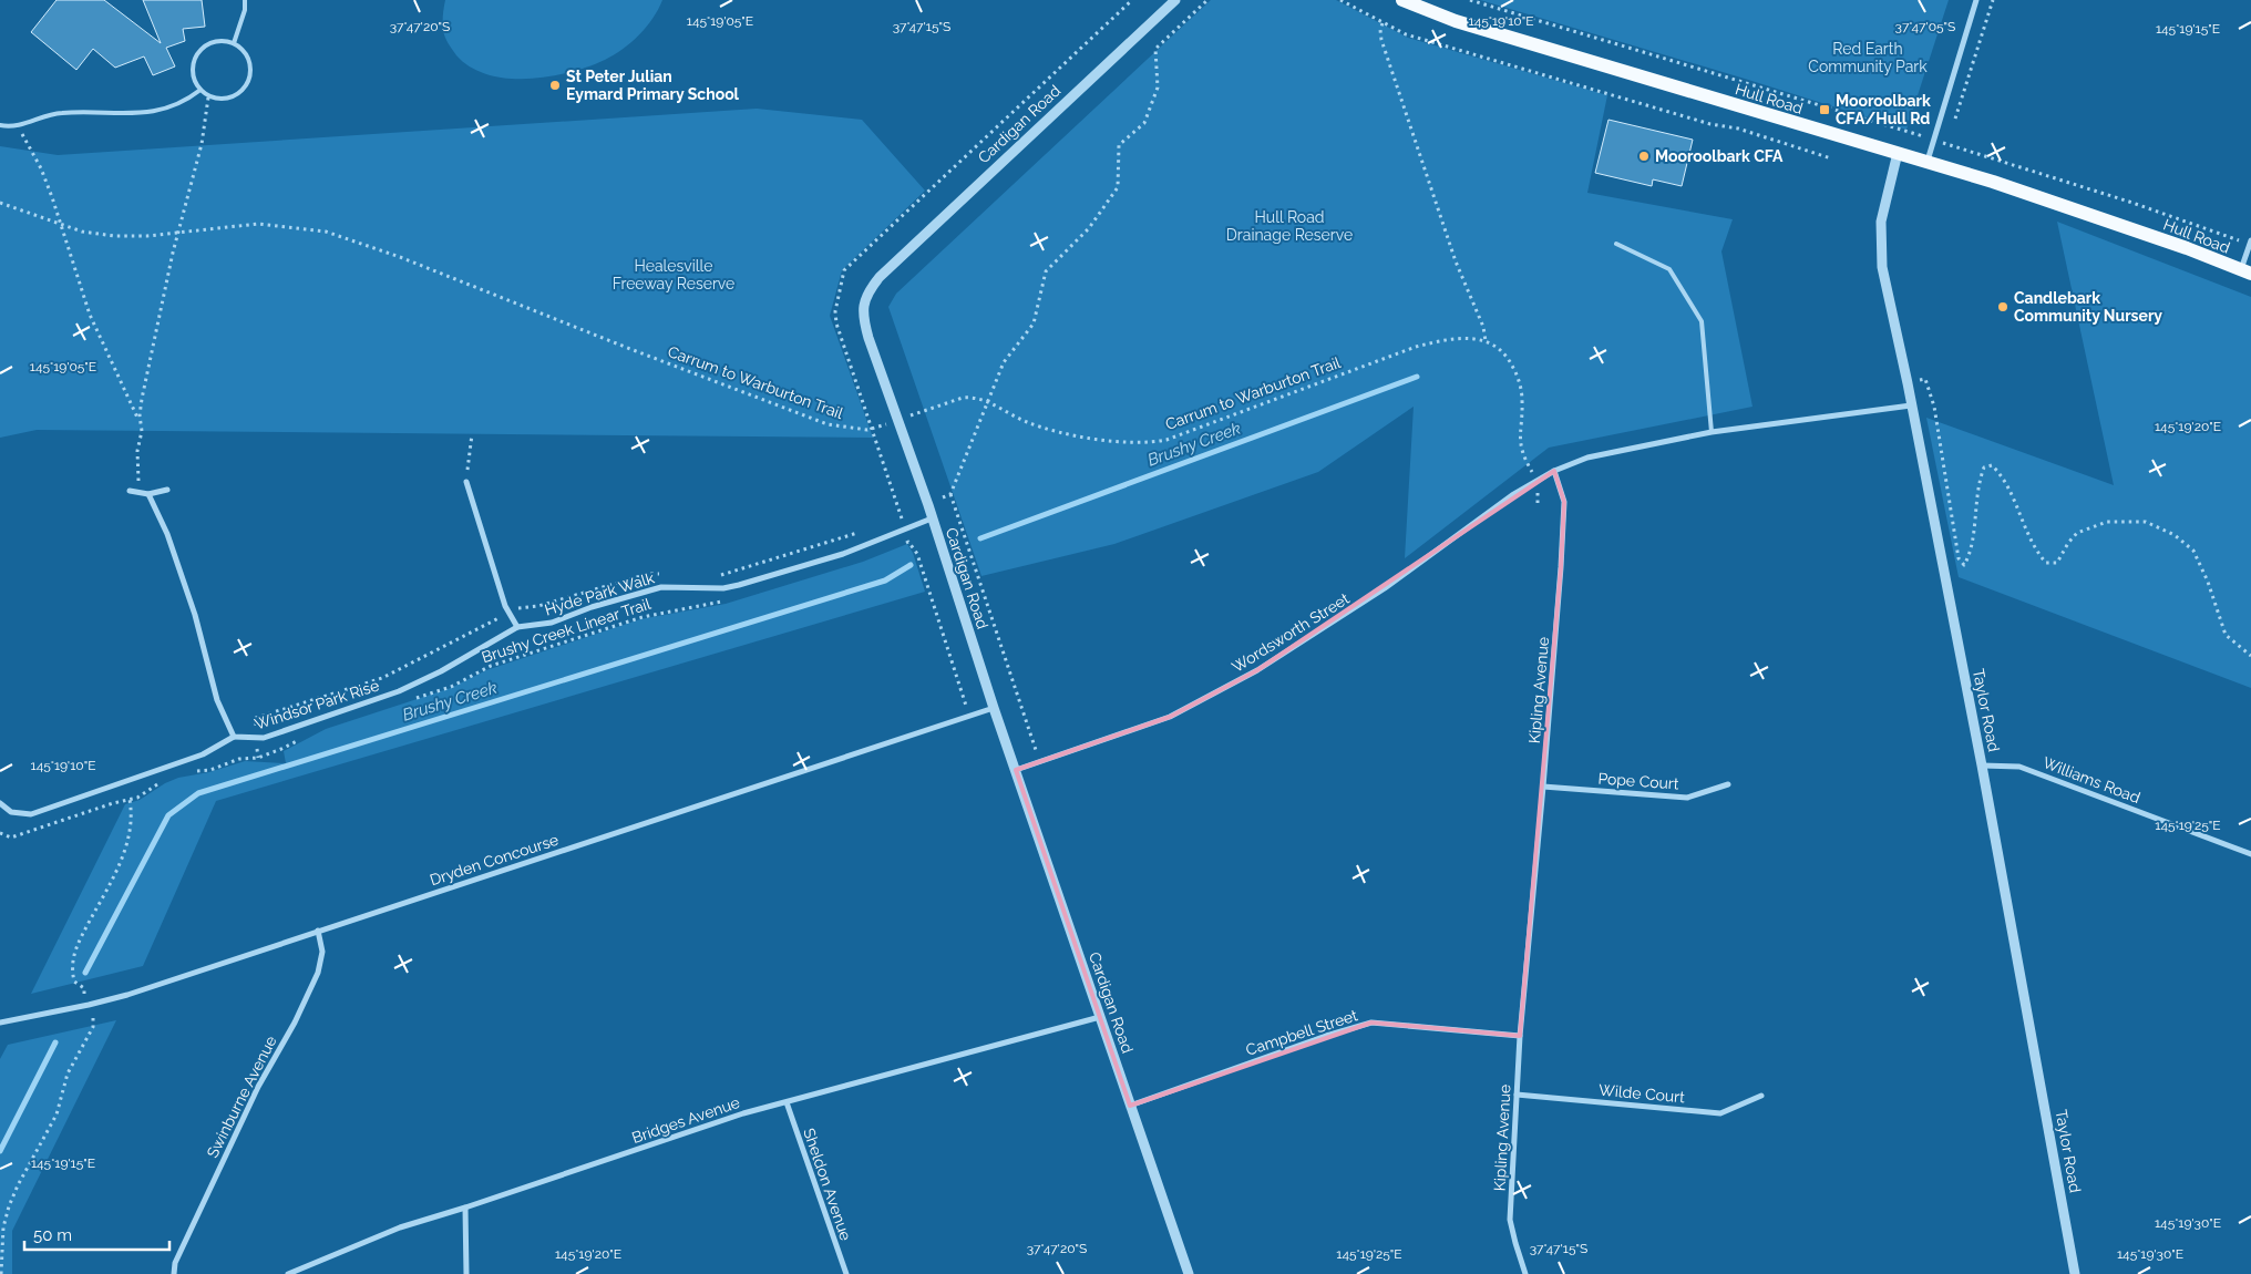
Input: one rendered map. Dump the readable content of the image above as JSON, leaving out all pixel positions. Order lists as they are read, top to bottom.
{
  "streets": {
    "main road": ["Hull Road"],
    "street": [
      "Cardigan Road",
      "Hyde Park Walk",
      "Wordsworth Street",
      "Kipling Avenue",
      "Windsor Park Rise",
      "Taylor Road",
      "Williams Road",
      "Pope Court",
      "Dryden Concourse",
      "Campbell Street",
      "Wilde Court",
      "Swinburne Avenue",
      "Bridges Avenue",
      "Sheldon Avenue"
    ],
    "path": ["Carrum to Warburton Trail", "Brushy Creek Linear Trail"]
  },
  "crossings": [
    ["Hull Road", "Taylor Road"],
    ["Cardigan Road", "Carrum to Warburton Trail"],
    ["Cardigan Road", "Hyde Park Walk"],
    ["Cardigan Road", "Wordsworth Street"],
    ["Cardigan Road", "Dryden Concourse"],
    ["Cardigan Road", "Campbell Street"],
    ["Cardigan Road", "Bridges Avenue"],
    ["Carrum to Warburton Trail", "Wordsworth Street"],
    ["Hyde Park Walk", "Windsor Park Rise"],
    ["Wordsworth Street", "Kipling Avenue"],
    ["Kipling Avenue", "Pope Court"],
    ["Kipling Avenue", "Campbell Street"],
    ["Kipling Avenue", "Wilde Court"],
    ["Taylor Road", "Williams Road"],
    ["Dryden Concourse", "Swinburne Avenue"],
    ["Bridges Avenue", "Sheldon Avenue"]
  ],
  "water": ["Brushy Creek"],
  "parks": ["Red Earth Community Park", "Hull Road Drainage Reserve", "Healesville Freeway Reserve"],
  "places": {
    "other": ["St Peter Julian Eymard Primary School", "Mooroolbark CFA", "Candlebark Community Nursery"],
    "transit": ["Mooroolbark CFA/Hull Rd"]
  },
  "scale_bar": "50 m",
  "coordinates": [
    "145°19'05\"E",
    "145°19'10\"E",
    "37°47'20\"S",
    "37°47'15\"S",
    "37°47'05\"S",
    "145°19'15\"E",
    "145°19'20\"E",
    "145°19'25\"E",
    "145°19'30\"E"
  ]
}
